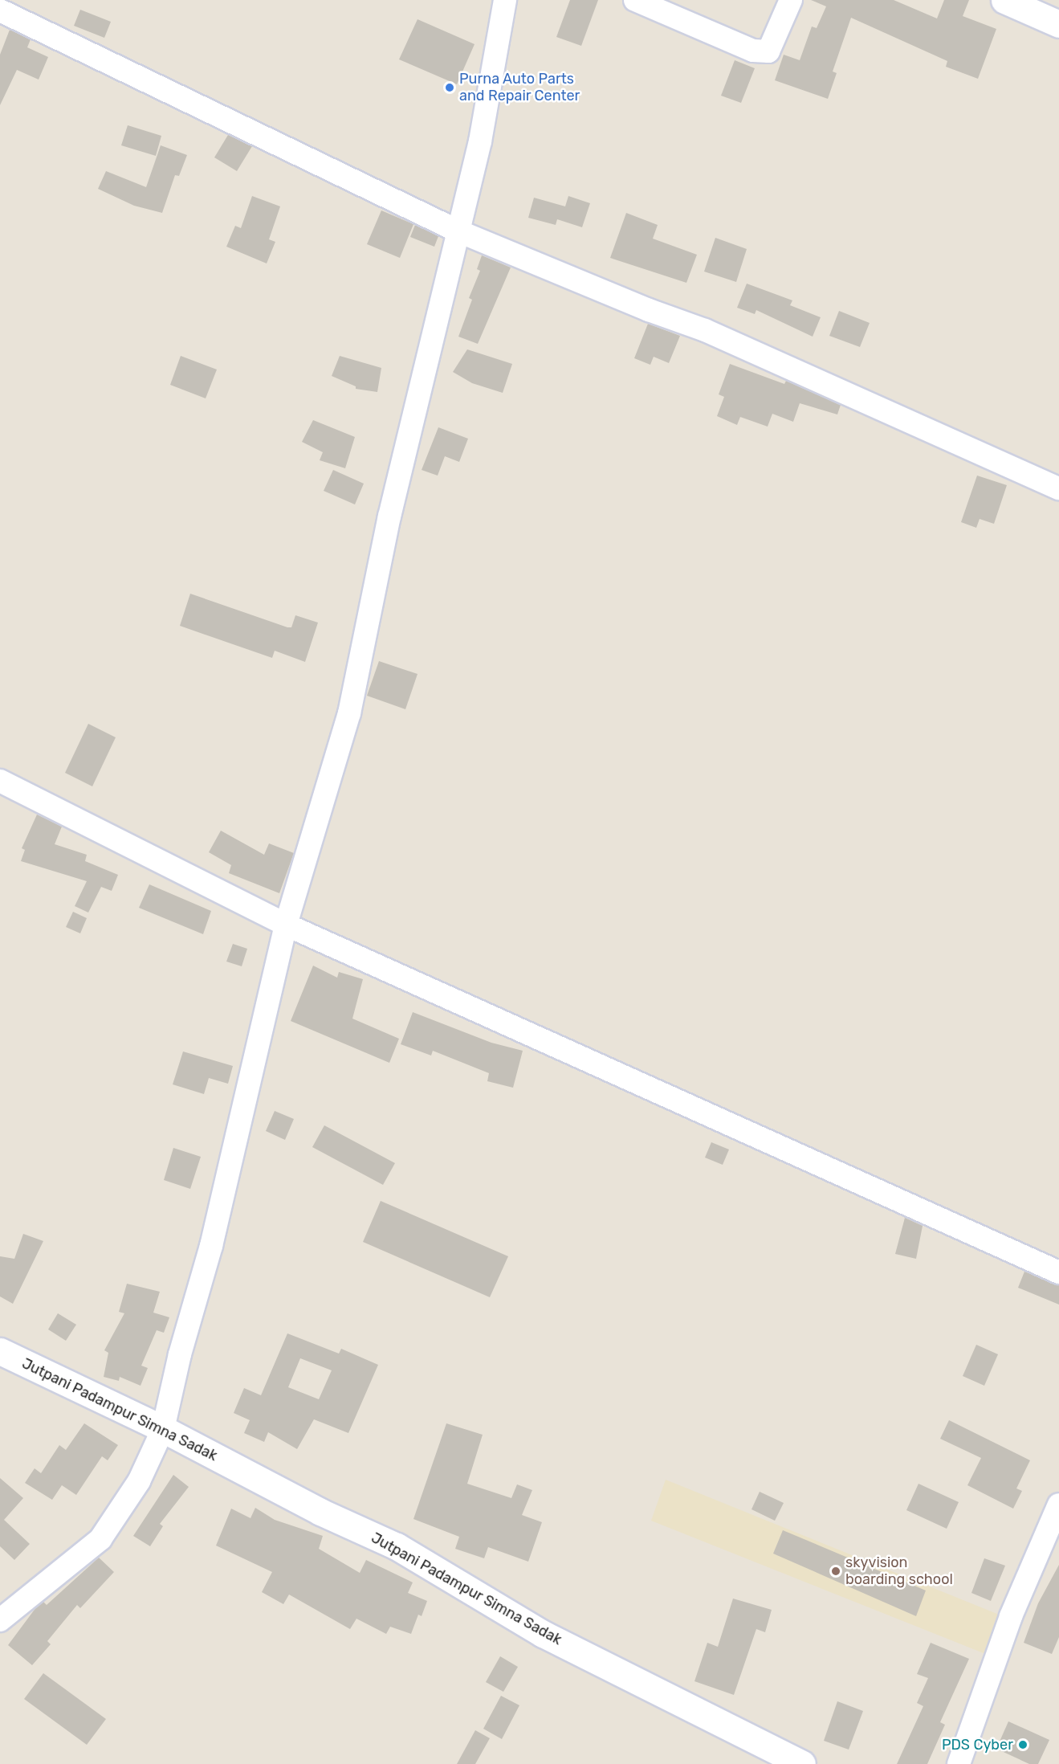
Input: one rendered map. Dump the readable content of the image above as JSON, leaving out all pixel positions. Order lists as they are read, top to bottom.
{
  "streets": {
    "street": ["Jutpani Padampur Simna Sadak"]
  },
  "places": ["Purna Auto Parts and Repair Center", "skyvision boarding school", "PDS Cyber"]
}
